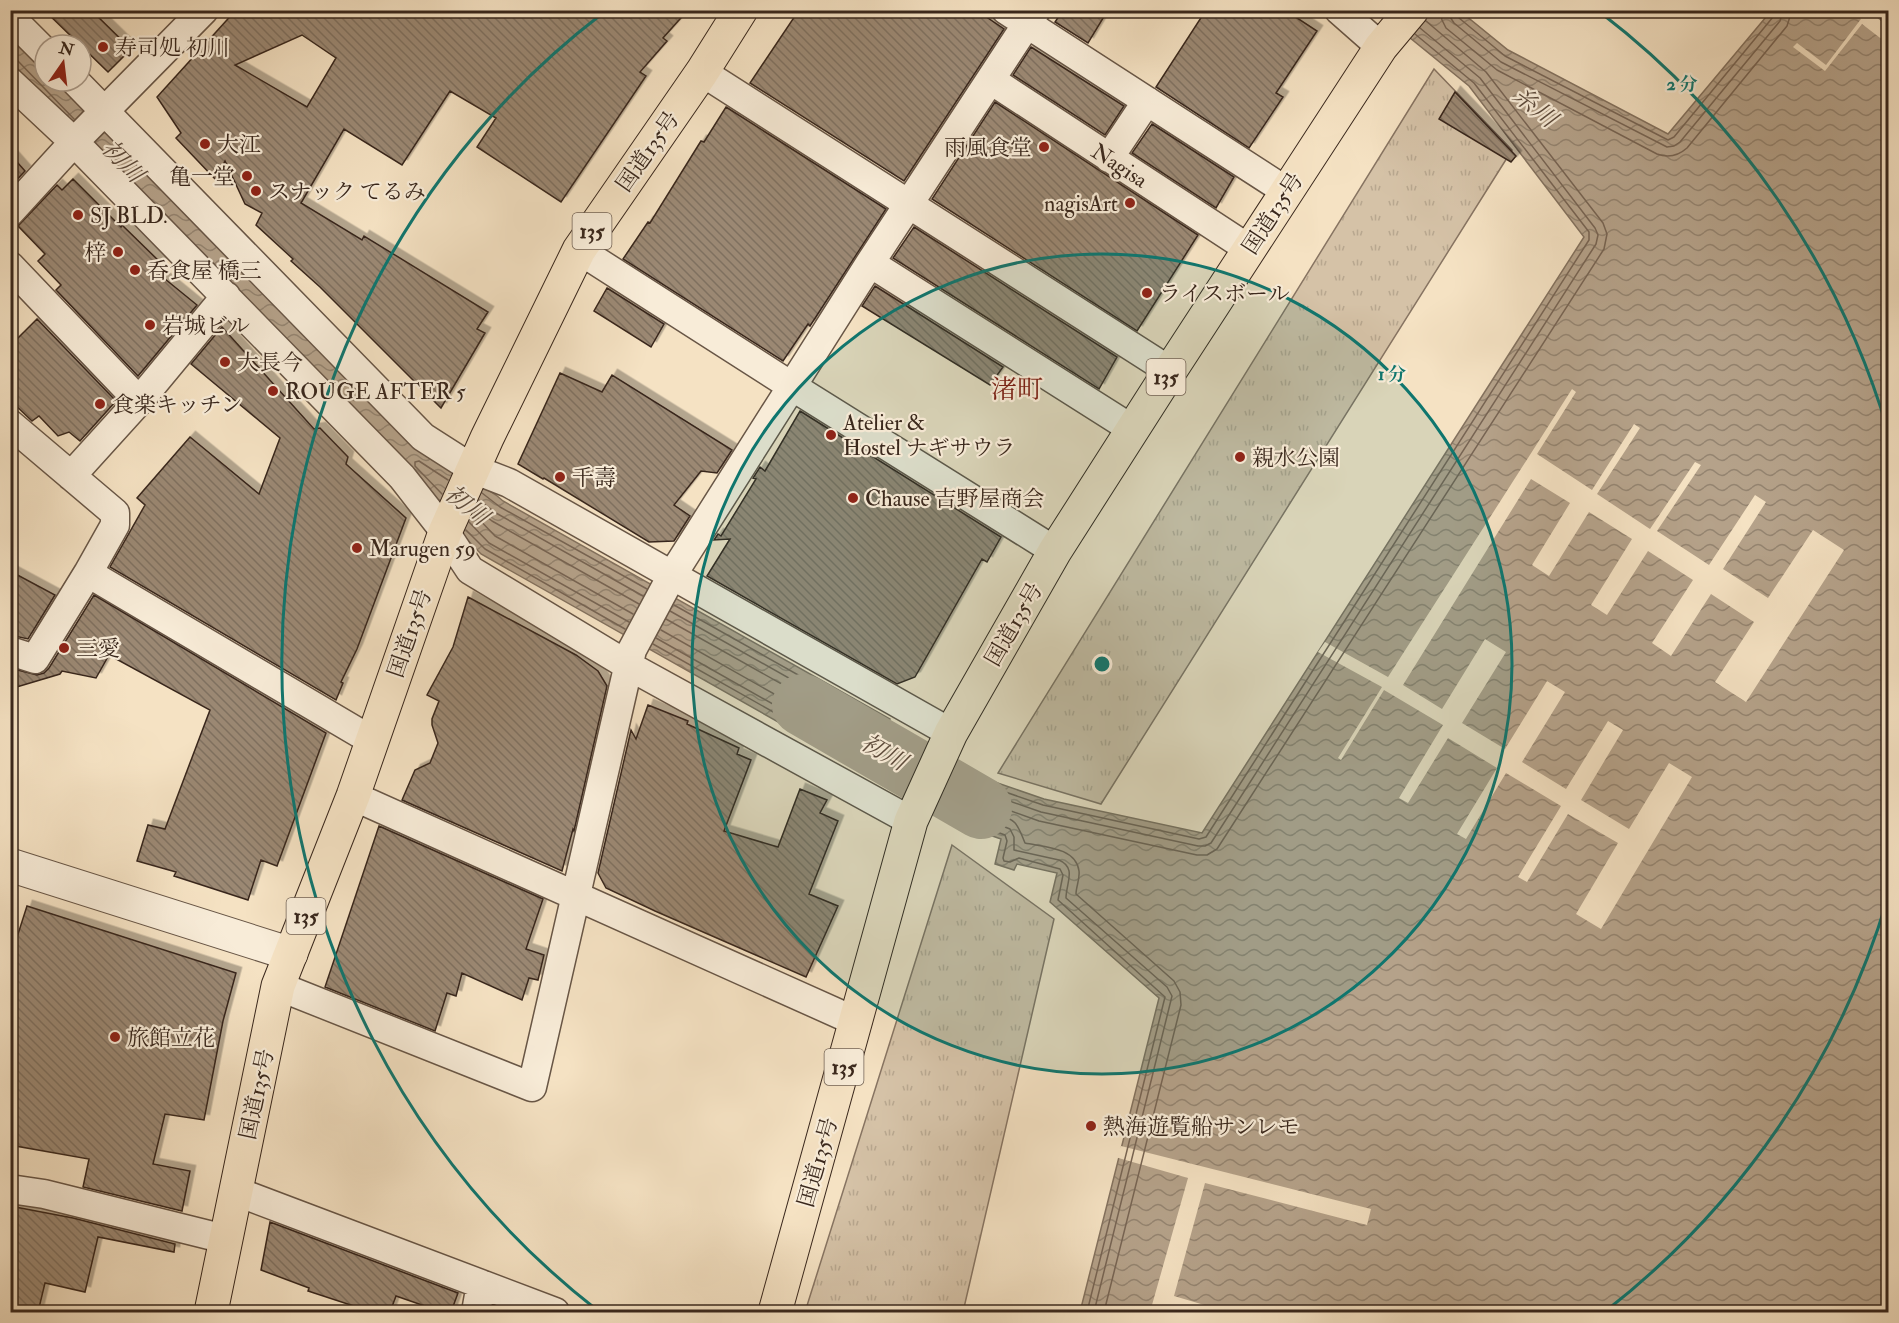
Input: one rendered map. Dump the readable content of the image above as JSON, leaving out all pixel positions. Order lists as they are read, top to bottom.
{
  "streets": {
    "highway": ["国道135号", "135"],
    "street": ["Nagisa"]
  },
  "crossings": [
    ["国道135号", "Nagisa"]
  ],
  "districts": ["渚町"],
  "water": ["糸川", "初川"],
  "places": [
    "寿司処 初川",
    "大江",
    "雨風食堂",
    "亀一堂",
    "スナック てるみ",
    "nagisArt",
    "SJ BLD.",
    "梓",
    "呑食屋 橋三",
    "ライスボール",
    "岩城ビル",
    "大長今",
    "ROUGE AFTER 5",
    "食楽キッチン",
    "Atelier & Hostel ナギサウラ",
    "親水公園",
    "千壽",
    "Chause 吉野屋商会",
    "Marugen 59",
    "三愛",
    "旅館立花",
    "熱海遊覧船サンレモ"
  ],
  "north": "top",
  "rings": ["2 分", "1 分"]
}
